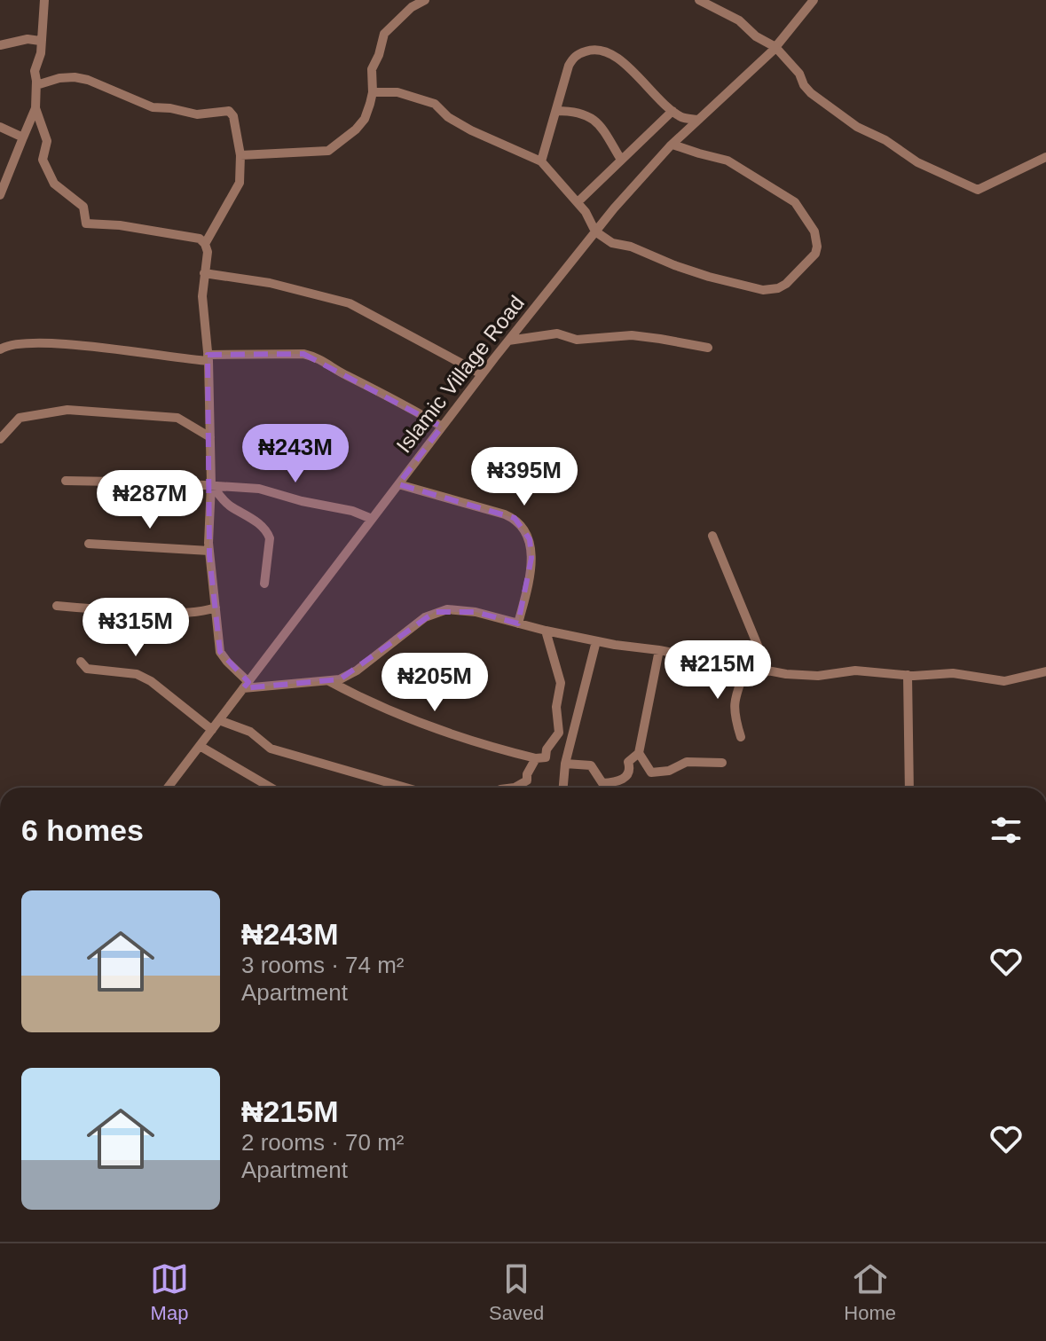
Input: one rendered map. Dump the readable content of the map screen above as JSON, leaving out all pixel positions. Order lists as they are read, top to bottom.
{
  "streets": {
    "street": ["Islamic Village Road"]
  },
  "page": {
    "price": [
      "₦243M",
      "₦395M",
      "₦287M",
      "₦315M",
      "₦215M",
      "₦205M"
    ],
    "heading": "6 homes",
    "list": [
      {
        "name": "₦243M",
        "note": "3 rooms · 74 m² · Apartment"
      },
      {
        "name": "₦215M",
        "note": "2 rooms · 70 m² · Apartment"
      }
    ],
    "tabs": ["Map", "Saved", "Home"]
  }
}
